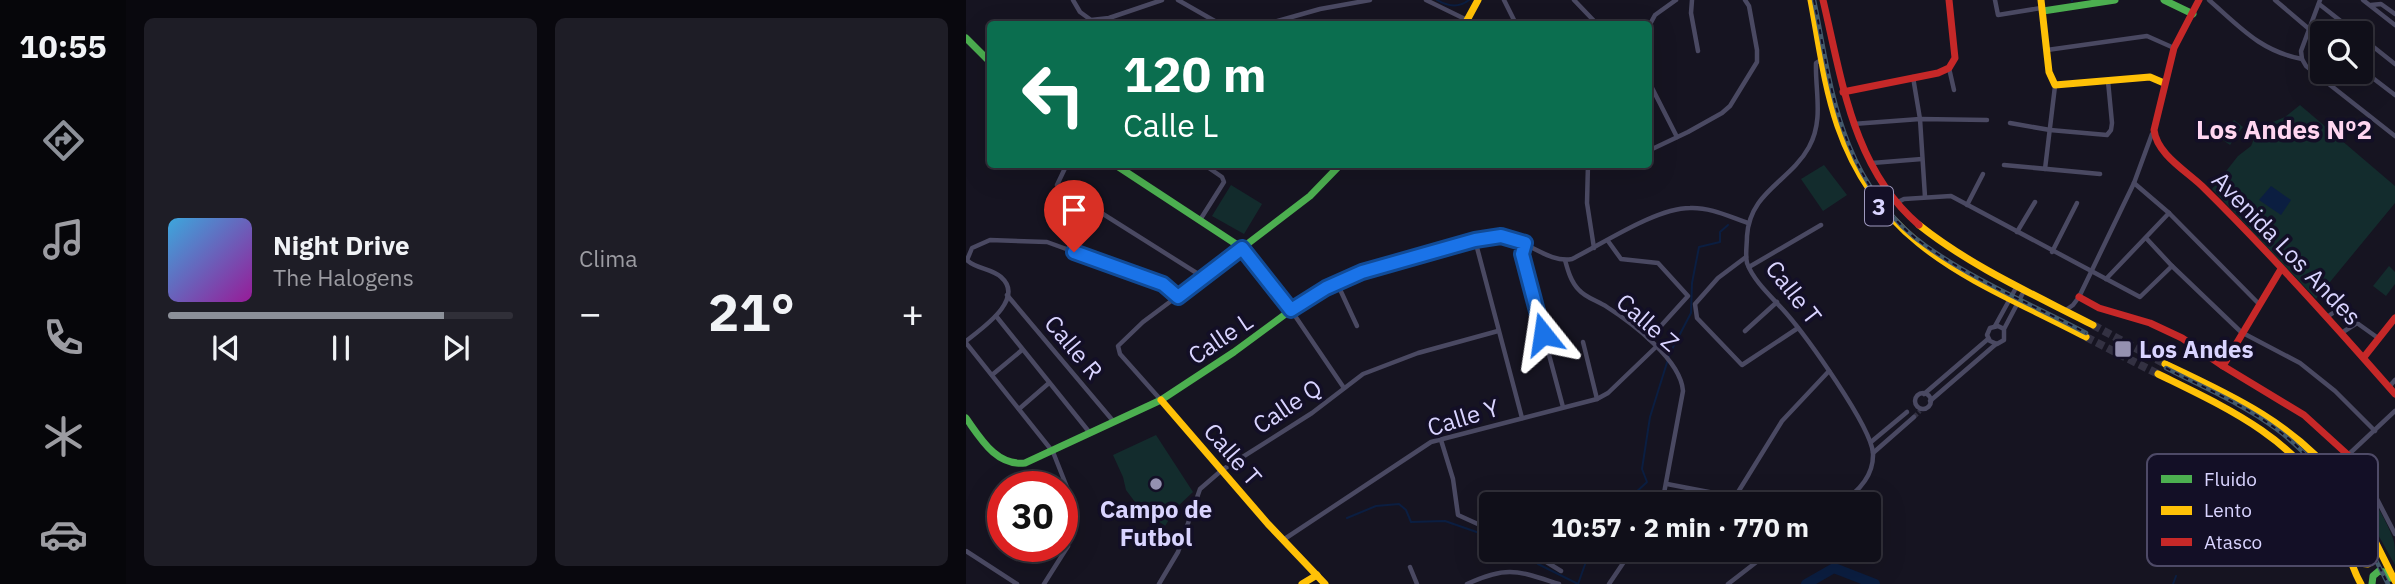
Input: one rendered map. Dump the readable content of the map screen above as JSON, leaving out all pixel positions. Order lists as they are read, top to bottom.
{
  "streets": {
    "street": [
      "3",
      "Avenida Los Andes",
      "Calle T",
      "Calle Z",
      "Calle L",
      "Calle R",
      "Calle Q",
      "Calle Y"
    ]
  },
  "crossings": [
    ["3", "Calle T"],
    ["Calle T", "Calle L"],
    ["Calle T", "Calle Q"],
    ["Calle T", "Calle Y"],
    ["Calle Z", "Calle L"],
    ["Calle Z", "Calle Y"],
    ["Calle L", "Calle R"]
  ],
  "districts": ["Los Andes Nº2"],
  "places": {
    "transit": ["Los Andes"],
    "other": ["Campo de Futbol"]
  },
  "legend": ["Fluido", "Lento", "Atasco"],
  "page": {
    "tabs": "10:55",
    "tile": "Clima",
    "turn": ["120 m", "Calle L"],
    "song": ["Night Drive", "The Halogens"],
    "heat": ["−", "21°", "+"],
    "limit": "30",
    "trip": "10:57 · 2 min · 770 m"
  }
}
